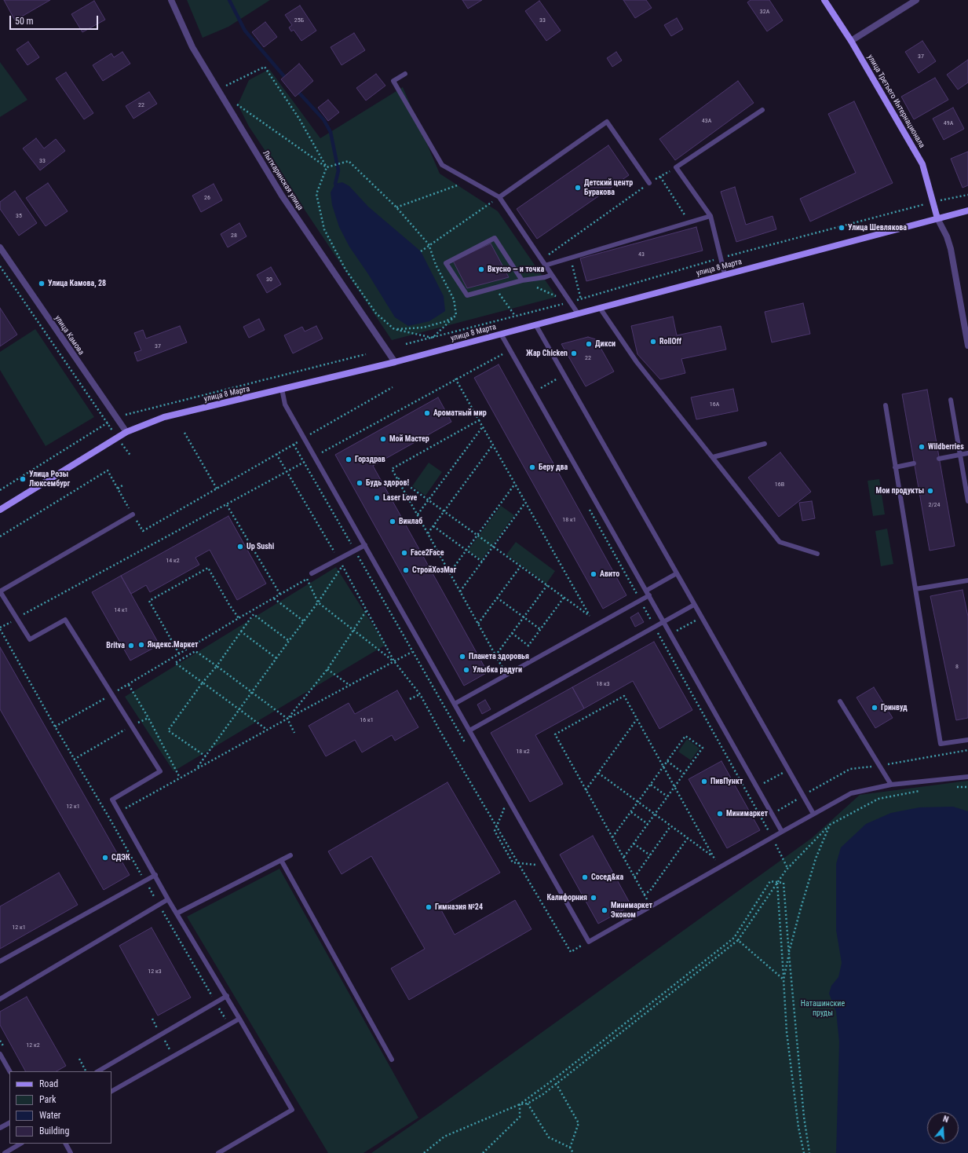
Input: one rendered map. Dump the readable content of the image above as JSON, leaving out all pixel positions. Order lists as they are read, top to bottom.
{
  "streets": {
    "street": [
      "улица Третьего Интернационала",
      "Лыткаринская улица",
      "улица 8 Марта",
      "улица Камова"
    ]
  },
  "crossings": [
    ["улица Третьего Интернационала", "улица 8 Марта"],
    ["Лыткаринская улица", "улица 8 Марта"],
    ["улица 8 Марта", "улица Камова"]
  ],
  "parks": ["Наташинские пруды"],
  "places": [
    "Детский центр Буракова",
    "Улица Шевлякова",
    "Вкусно — и точка",
    "Улица Камова, 28",
    "RollOff",
    "Дикси",
    "Жар Chicken",
    "Ароматный мир",
    "Мой Мастер",
    "Wildberries",
    "Горздрав",
    "Беру два",
    "Улица Розы Люксембург",
    "Будь здоров!",
    "Мои продукты",
    "Laser Love",
    "Винлаб",
    "Up Sushi",
    "Face2Face",
    "СтройХозМаг",
    "Авито",
    "Яндекс.Маркет",
    "Britva",
    "Планета здоровья",
    "Улыбка радуги",
    "Гринвуд",
    "ПивПункт",
    "Минимаркет",
    "СДЭК",
    "Сосед&ка",
    "Калифорния",
    "Гимназия №24",
    "Минимаркет Эконом"
  ],
  "house_numbers": [
    "32А",
    "25Б",
    "33",
    "37",
    "22",
    "43А",
    "49А",
    "33",
    "26",
    "35",
    "28",
    "43",
    "30",
    "37",
    "22",
    "16А",
    "16В",
    "2/24",
    "18 к1",
    "14 к2",
    "14 к1",
    "8",
    "18 к3",
    "16 к1",
    "18 к2",
    "12 к1",
    "12 к1",
    "12 к3",
    "12 к2"
  ],
  "legend": [
    "Road",
    "Park",
    "Water",
    "Building"
  ],
  "scale_bar": "50 m",
  "north": "top"
}
